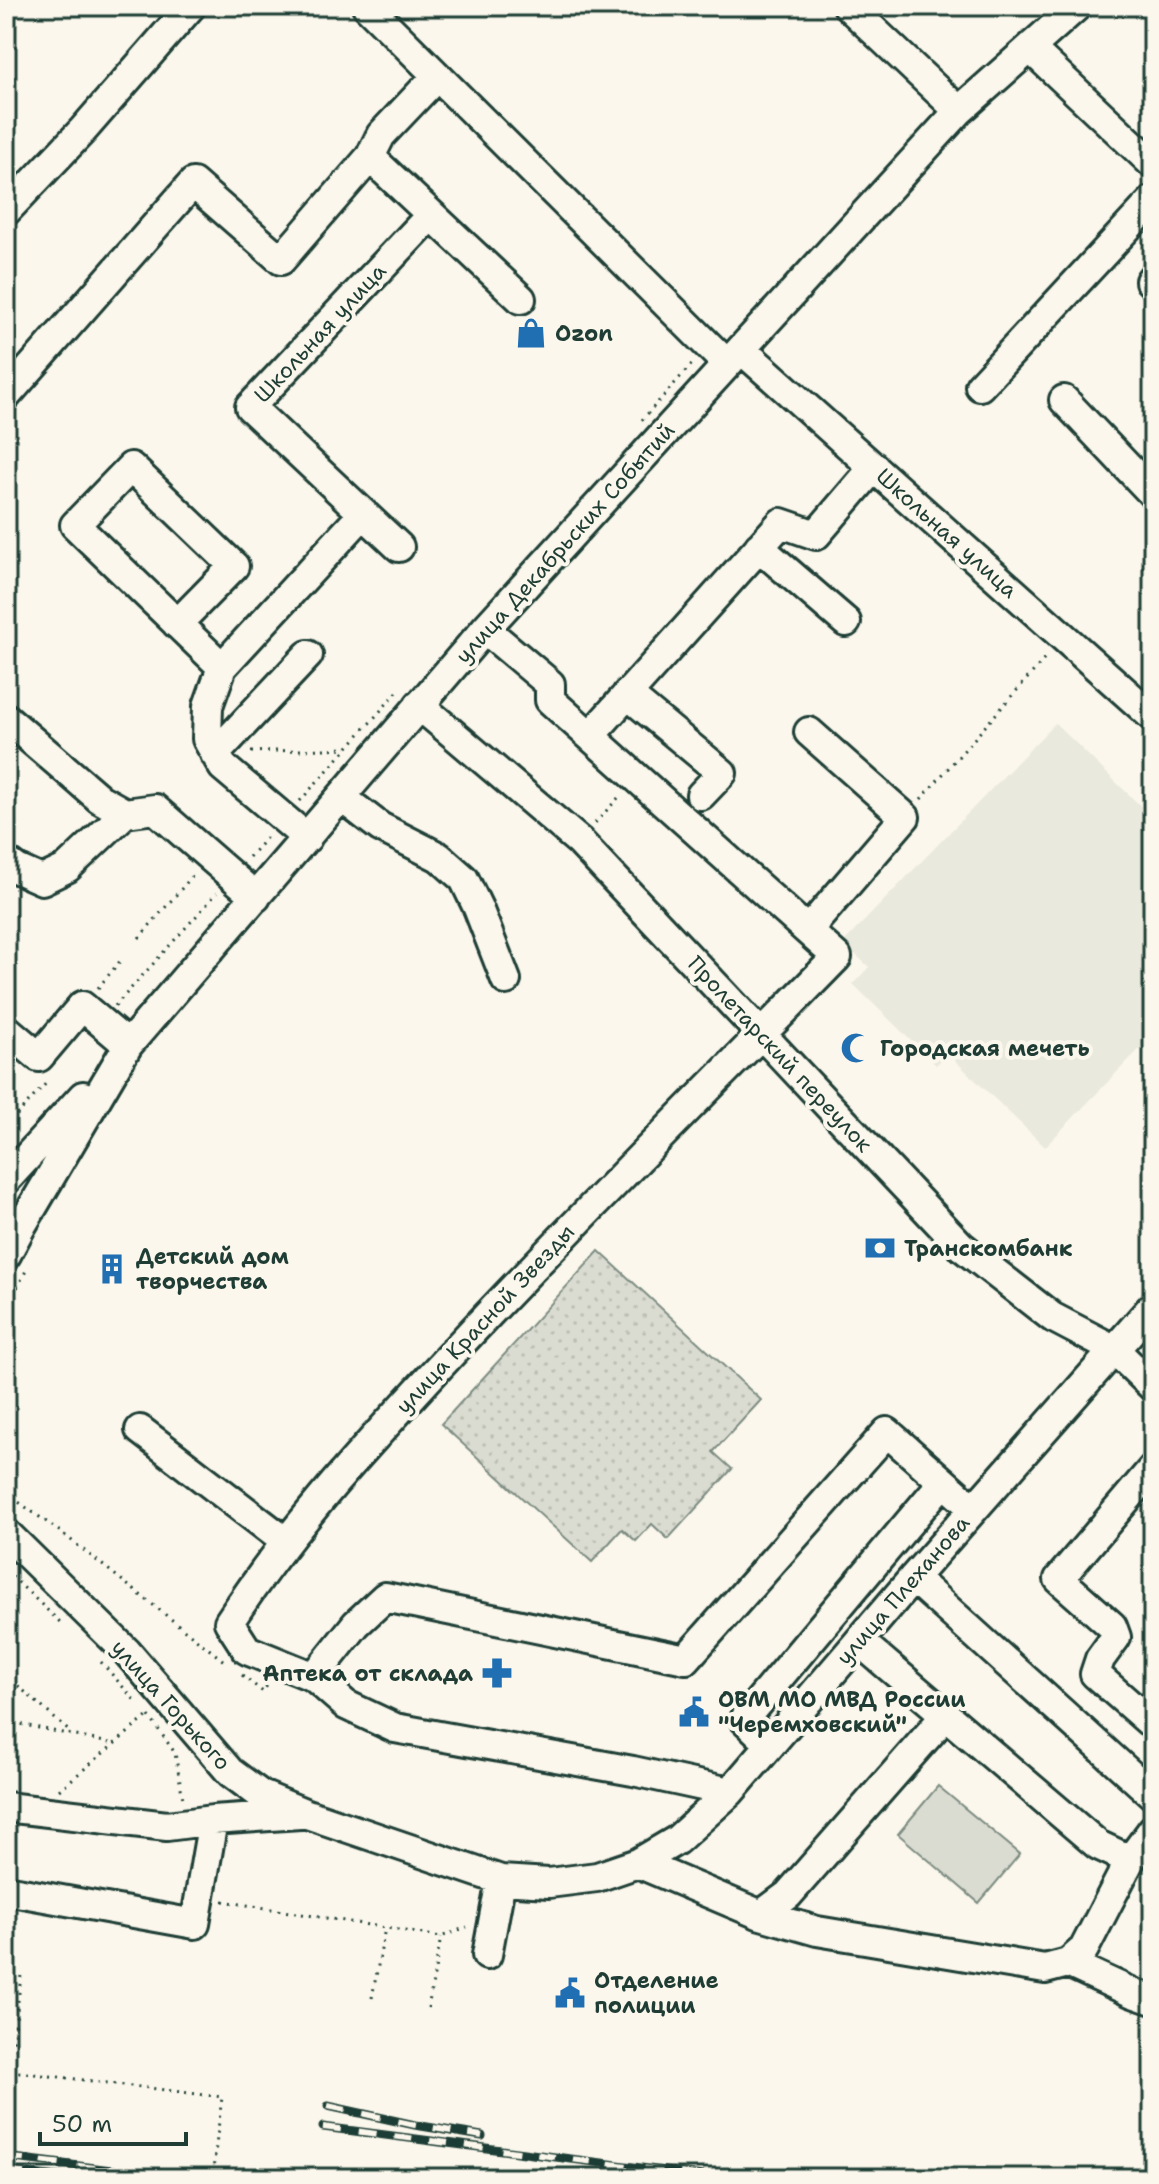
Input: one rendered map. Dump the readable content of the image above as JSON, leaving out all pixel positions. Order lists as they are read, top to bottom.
{
  "streets": {
    "street": [
      "Школьная улица",
      "улица Декабрьских Событий",
      "Пролетарский переулок",
      "улица Красной Звезды",
      "улица Плеханова",
      "улица Горького"
    ]
  },
  "crossings": [
    ["Школьная улица", "улица Декабрьских Событий"],
    ["улица Декабрьских Событий", "Пролетарский переулок"],
    ["Пролетарский переулок", "улица Красной Звезды"],
    ["Пролетарский переулок", "улица Плеханова"],
    ["улица Плеханова", "улица Горького"]
  ],
  "places": {
    "shop": ["Ozon"],
    "mosque": ["Городская мечеть"],
    "bank": ["Транскомбанк"],
    "building": ["Детский дом творчества"],
    "pharmacy": ["Аптека от склада"],
    "public building": ["ОВМ МО МВД России \"Черемховский\"", "Отделение полиции"]
  },
  "scale_bar": "50 m"
}
